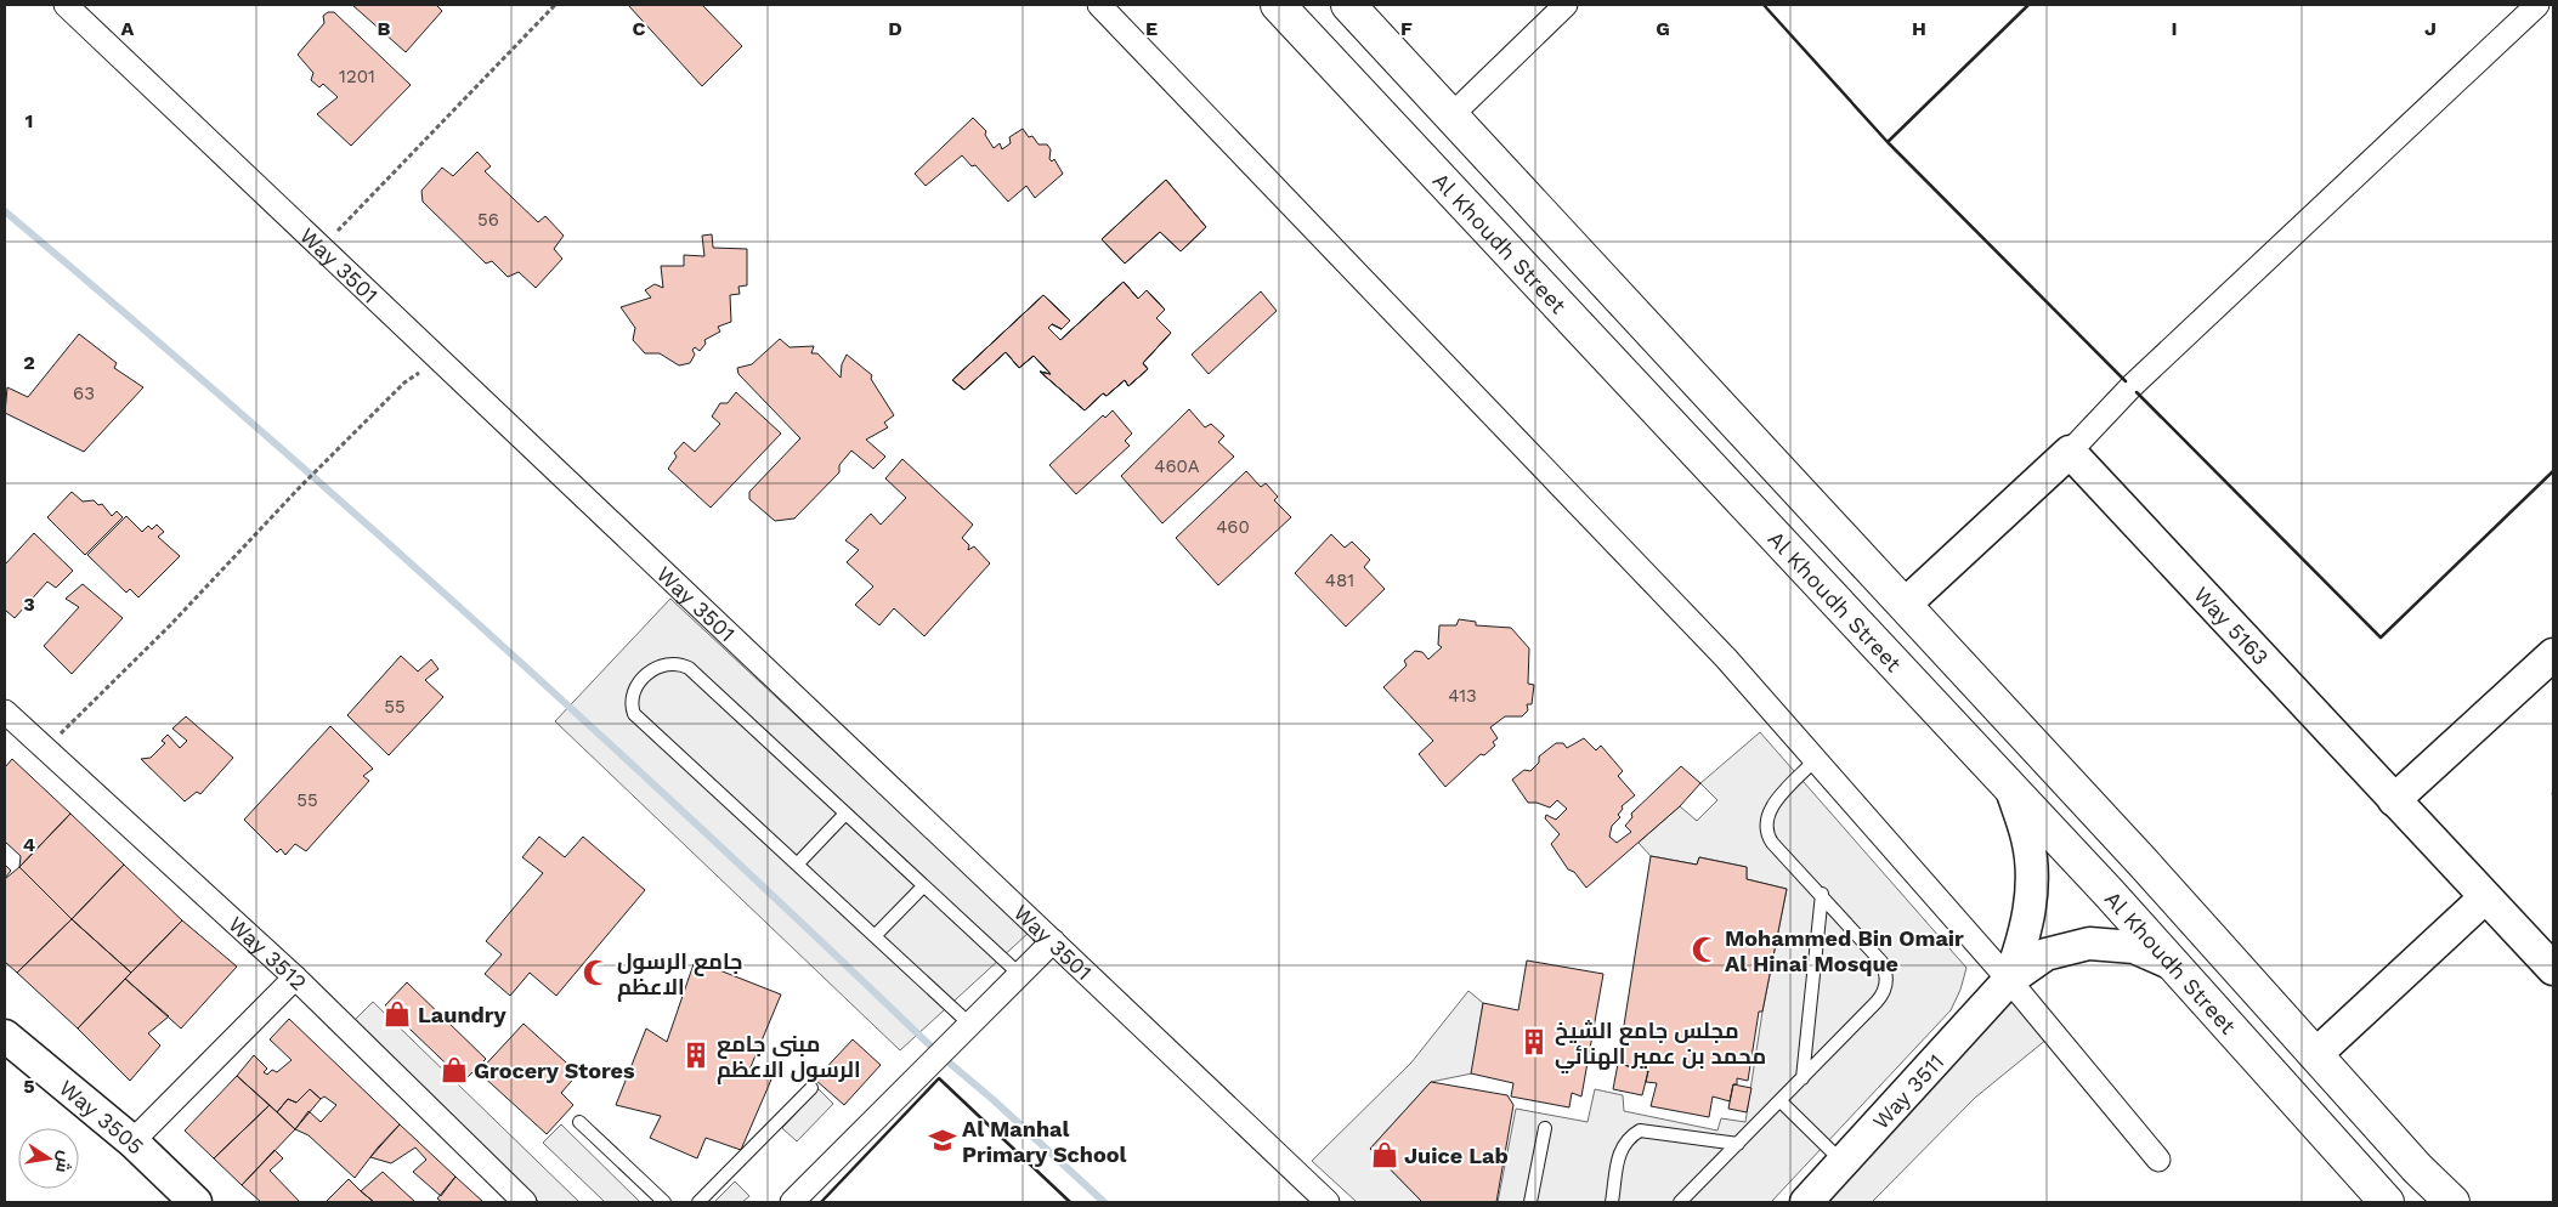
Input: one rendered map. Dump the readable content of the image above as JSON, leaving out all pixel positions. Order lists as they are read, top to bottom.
{
  "streets": {
    "main road": ["Al Khoudh Street"],
    "street": [
      "Way 3501",
      "Way 5163",
      "Way 3512",
      "Way 3511",
      "Way 3505"
    ]
  },
  "places": {
    "mosque": ["Mohammed Bin Omair Al Hinai Mosque", "جامع الرسول الاعظم"],
    "shop": ["Laundry", "Grocery Stores", "Juice Lab"],
    "building": ["مجلس جامع الشيخ محمد بن عمير الهنائي", "مبنى جامع الرسول الاعظم"],
    "school or university": ["Al Manhal Primary School"]
  },
  "house_numbers": [
    "1201",
    "56",
    "63",
    "460A",
    "460",
    "481",
    "413",
    "55",
    "55"
  ],
  "north": "right",
  "grid": {
    "columns": [
      "A",
      "B",
      "C",
      "D",
      "E",
      "F",
      "G",
      "H",
      "I",
      "J"
    ],
    "rows": [
      "1",
      "2",
      "3",
      "4",
      "5"
    ]
  }
}
